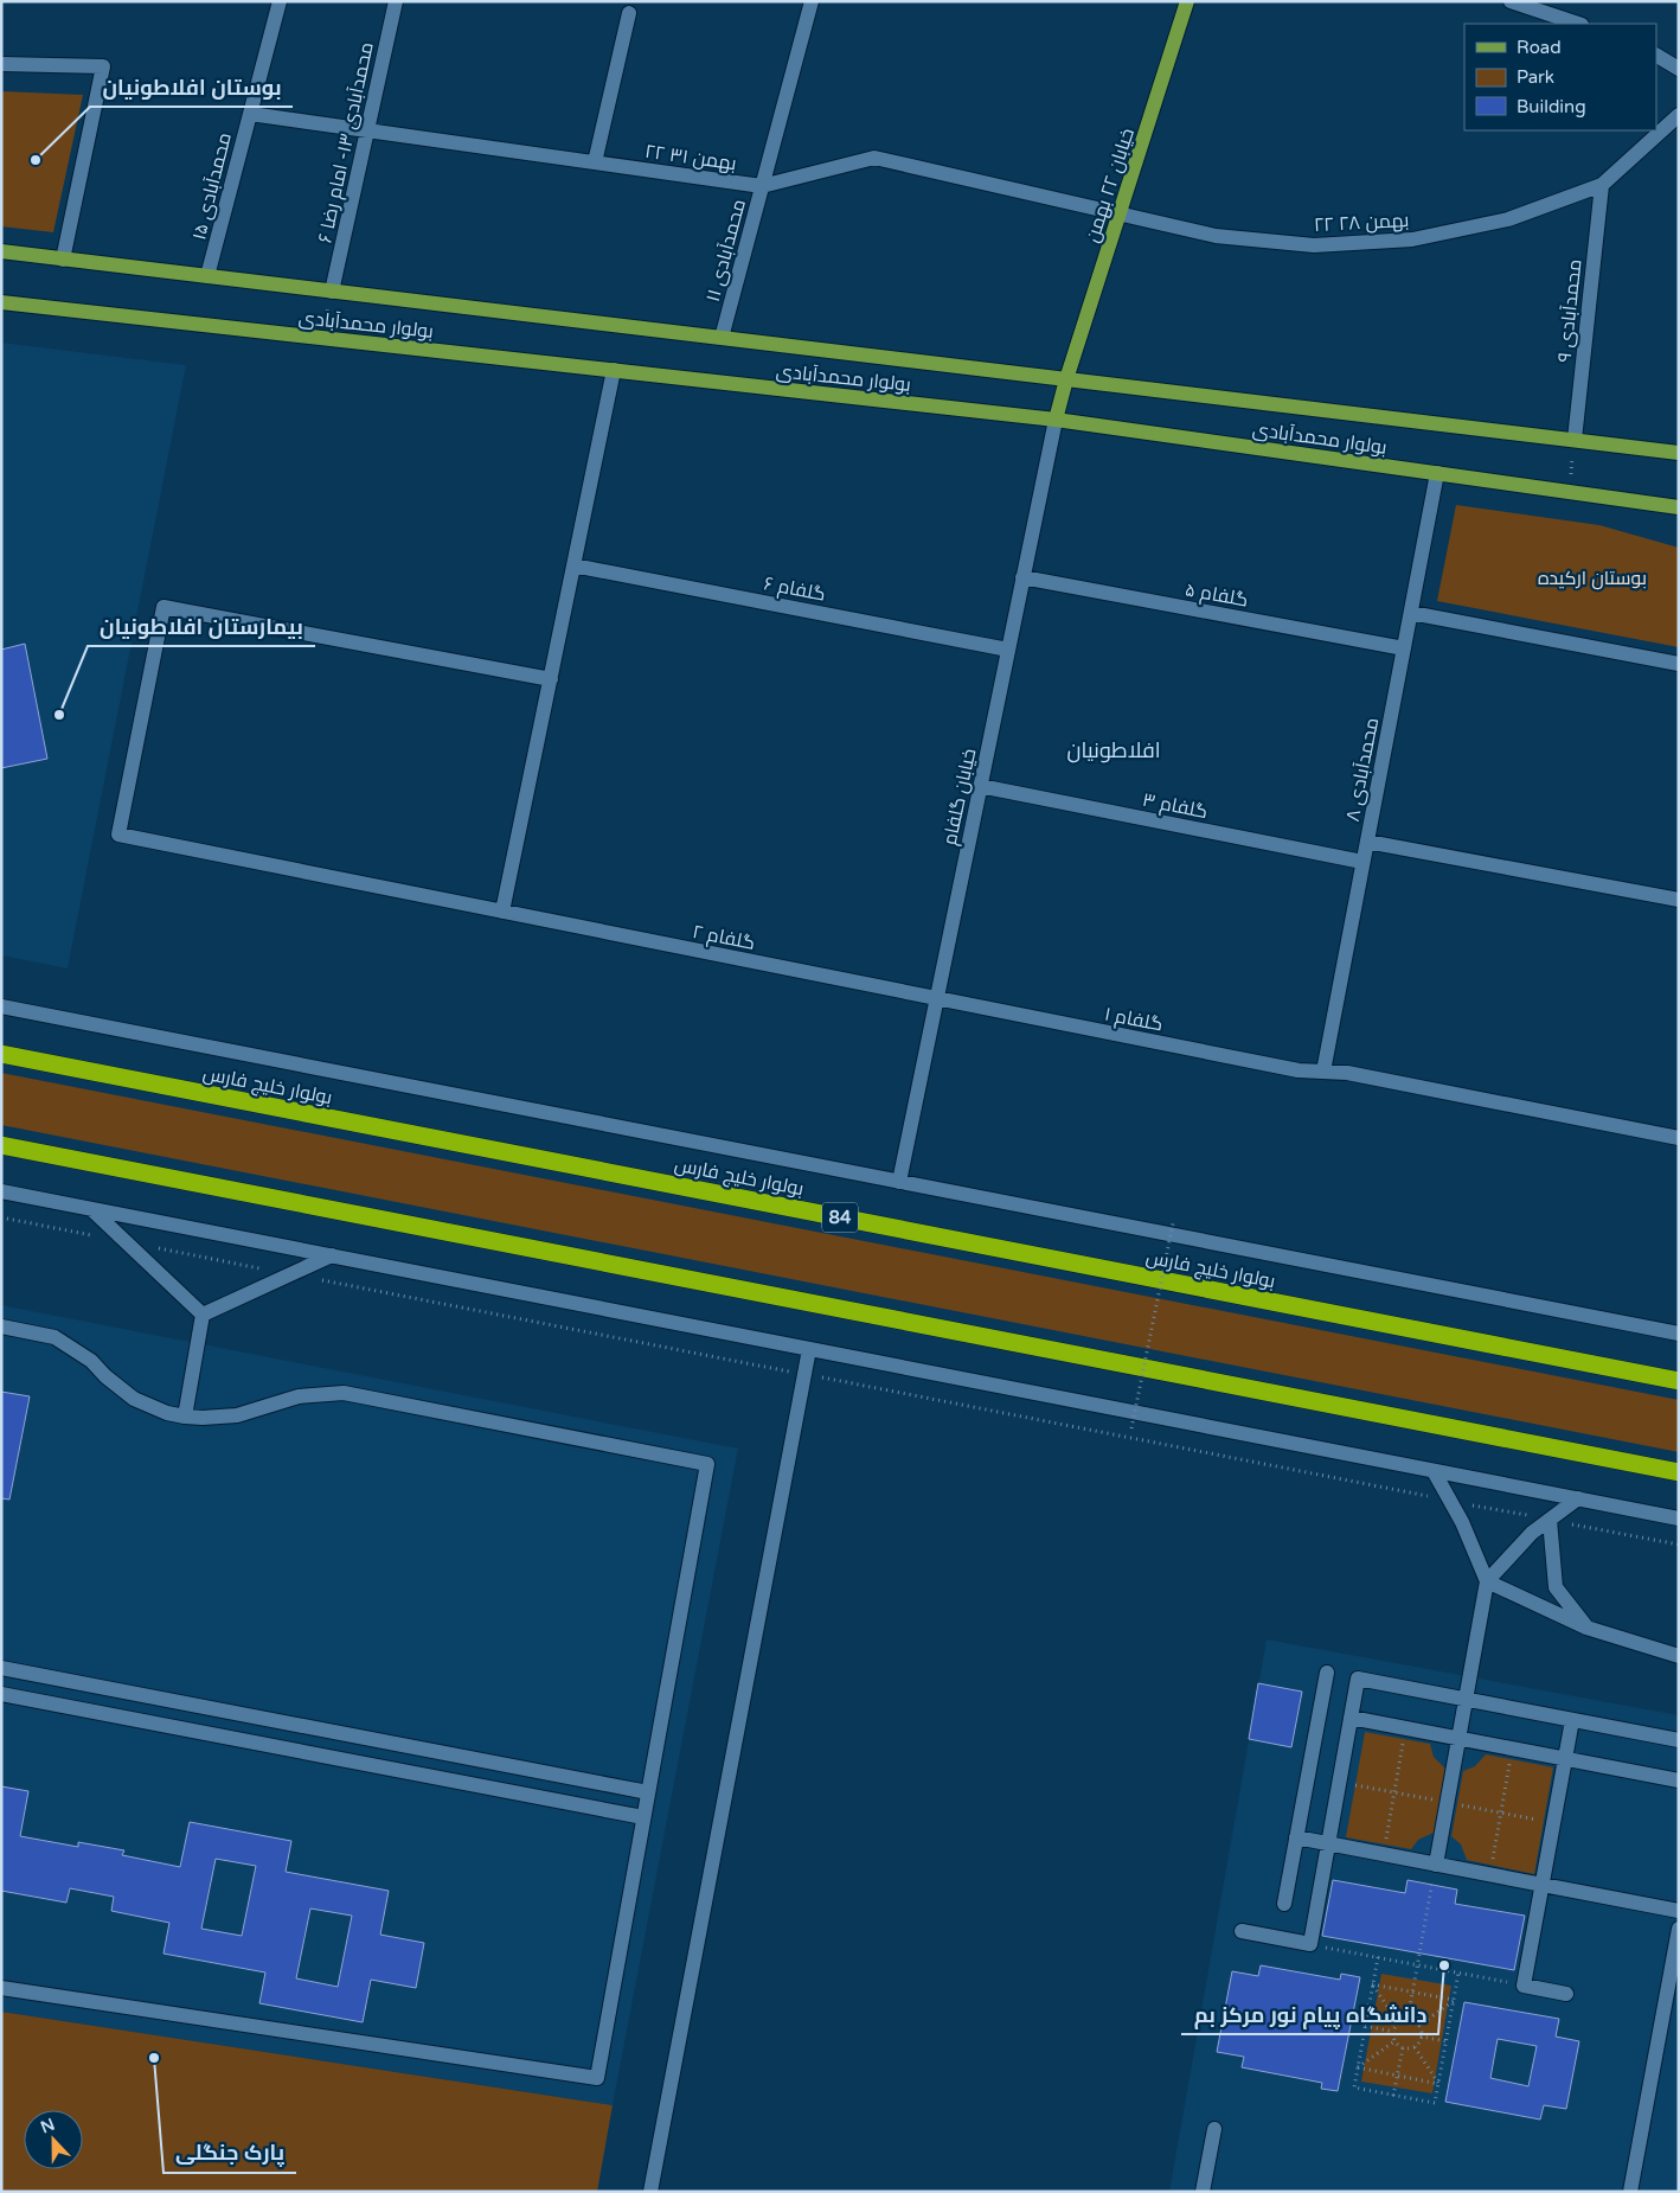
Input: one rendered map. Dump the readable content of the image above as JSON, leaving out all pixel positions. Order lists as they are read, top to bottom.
{
  "streets": {
    "highway": ["بولوار خلیج فارس", "84"],
    "main road": ["خیابان ۲۲ بهمن", "بولوار محمدآبادی"],
    "street": [
      "محمدآبادی ۱۳- امام رضا ۶",
      "۲۲ بهمن ۳۱",
      "محمدآبادی ۱۵",
      "۲۲ بهمن ۲۸",
      "محمدآبادی ۱۱",
      "محمدآبادی ۹",
      "گلفام ۶",
      "گلفام ۵",
      "محمدآبادی ۸",
      "خیابان گلفام",
      "گلفام ۳",
      "گلفام ۲",
      "گلفام ۱"
    ]
  },
  "crossings": [
    ["محمدآبادی ۱۳- امام رضا ۶", "۲۲ بهمن ۳۱"],
    ["محمدآبادی ۱۳- امام رضا ۶", "بولوار محمدآبادی"],
    ["۲۲ بهمن ۳۱", "خیابان ۲۲ بهمن"],
    ["۲۲ بهمن ۳۱", "محمدآبادی ۱۵"],
    ["۲۲ بهمن ۳۱", "۲۲ بهمن ۲۸"],
    ["۲۲ بهمن ۳۱", "محمدآبادی ۱۱"],
    ["خیابان ۲۲ بهمن", "۲۲ بهمن ۲۸"],
    ["خیابان ۲۲ بهمن", "بولوار محمدآبادی"],
    ["خیابان ۲۲ بهمن", "خیابان گلفام"],
    ["محمدآبادی ۱۵", "بولوار محمدآبادی"],
    ["۲۲ بهمن ۲۸", "محمدآبادی ۹"],
    ["محمدآبادی ۱۱", "بولوار محمدآبادی"],
    ["محمدآبادی ۹", "بولوار محمدآبادی"],
    ["بولوار محمدآبادی", "محمدآبادی ۸"],
    ["بولوار محمدآبادی", "خیابان گلفام"],
    ["گلفام ۶", "خیابان گلفام"],
    ["گلفام ۵", "محمدآبادی ۸"],
    ["گلفام ۵", "خیابان گلفام"],
    ["محمدآبادی ۸", "گلفام ۳"],
    ["محمدآبادی ۸", "گلفام ۱"],
    ["خیابان گلفام", "گلفام ۳"],
    ["خیابان گلفام", "گلفام ۲"],
    ["خیابان گلفام", "گلفام ۱"],
    ["گلفام ۲", "گلفام ۱"]
  ],
  "districts": ["افلاطونیان"],
  "parks": ["بوستان ارکیده"],
  "places": [
    "بوستان افلاطونیان",
    "بیمارستان افلاطونیان",
    "دانشگاه پیام نور مرکز بم",
    "پارک جنگلی"
  ],
  "legend": ["Road", "Park", "Building"],
  "north": "top"
}
